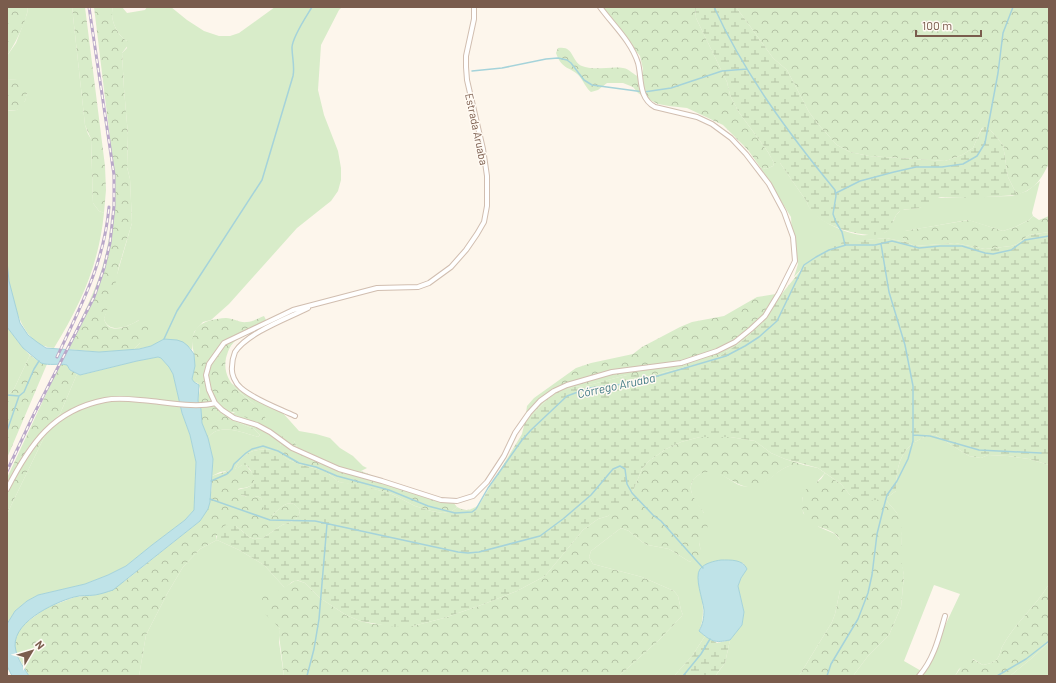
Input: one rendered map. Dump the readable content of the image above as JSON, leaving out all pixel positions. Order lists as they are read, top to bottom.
{
  "streets": {
    "street": ["Estrada Aruaba"]
  },
  "water": ["Córrego Aruaba"],
  "scale_bar": "100 m",
  "north": "top right"
}
